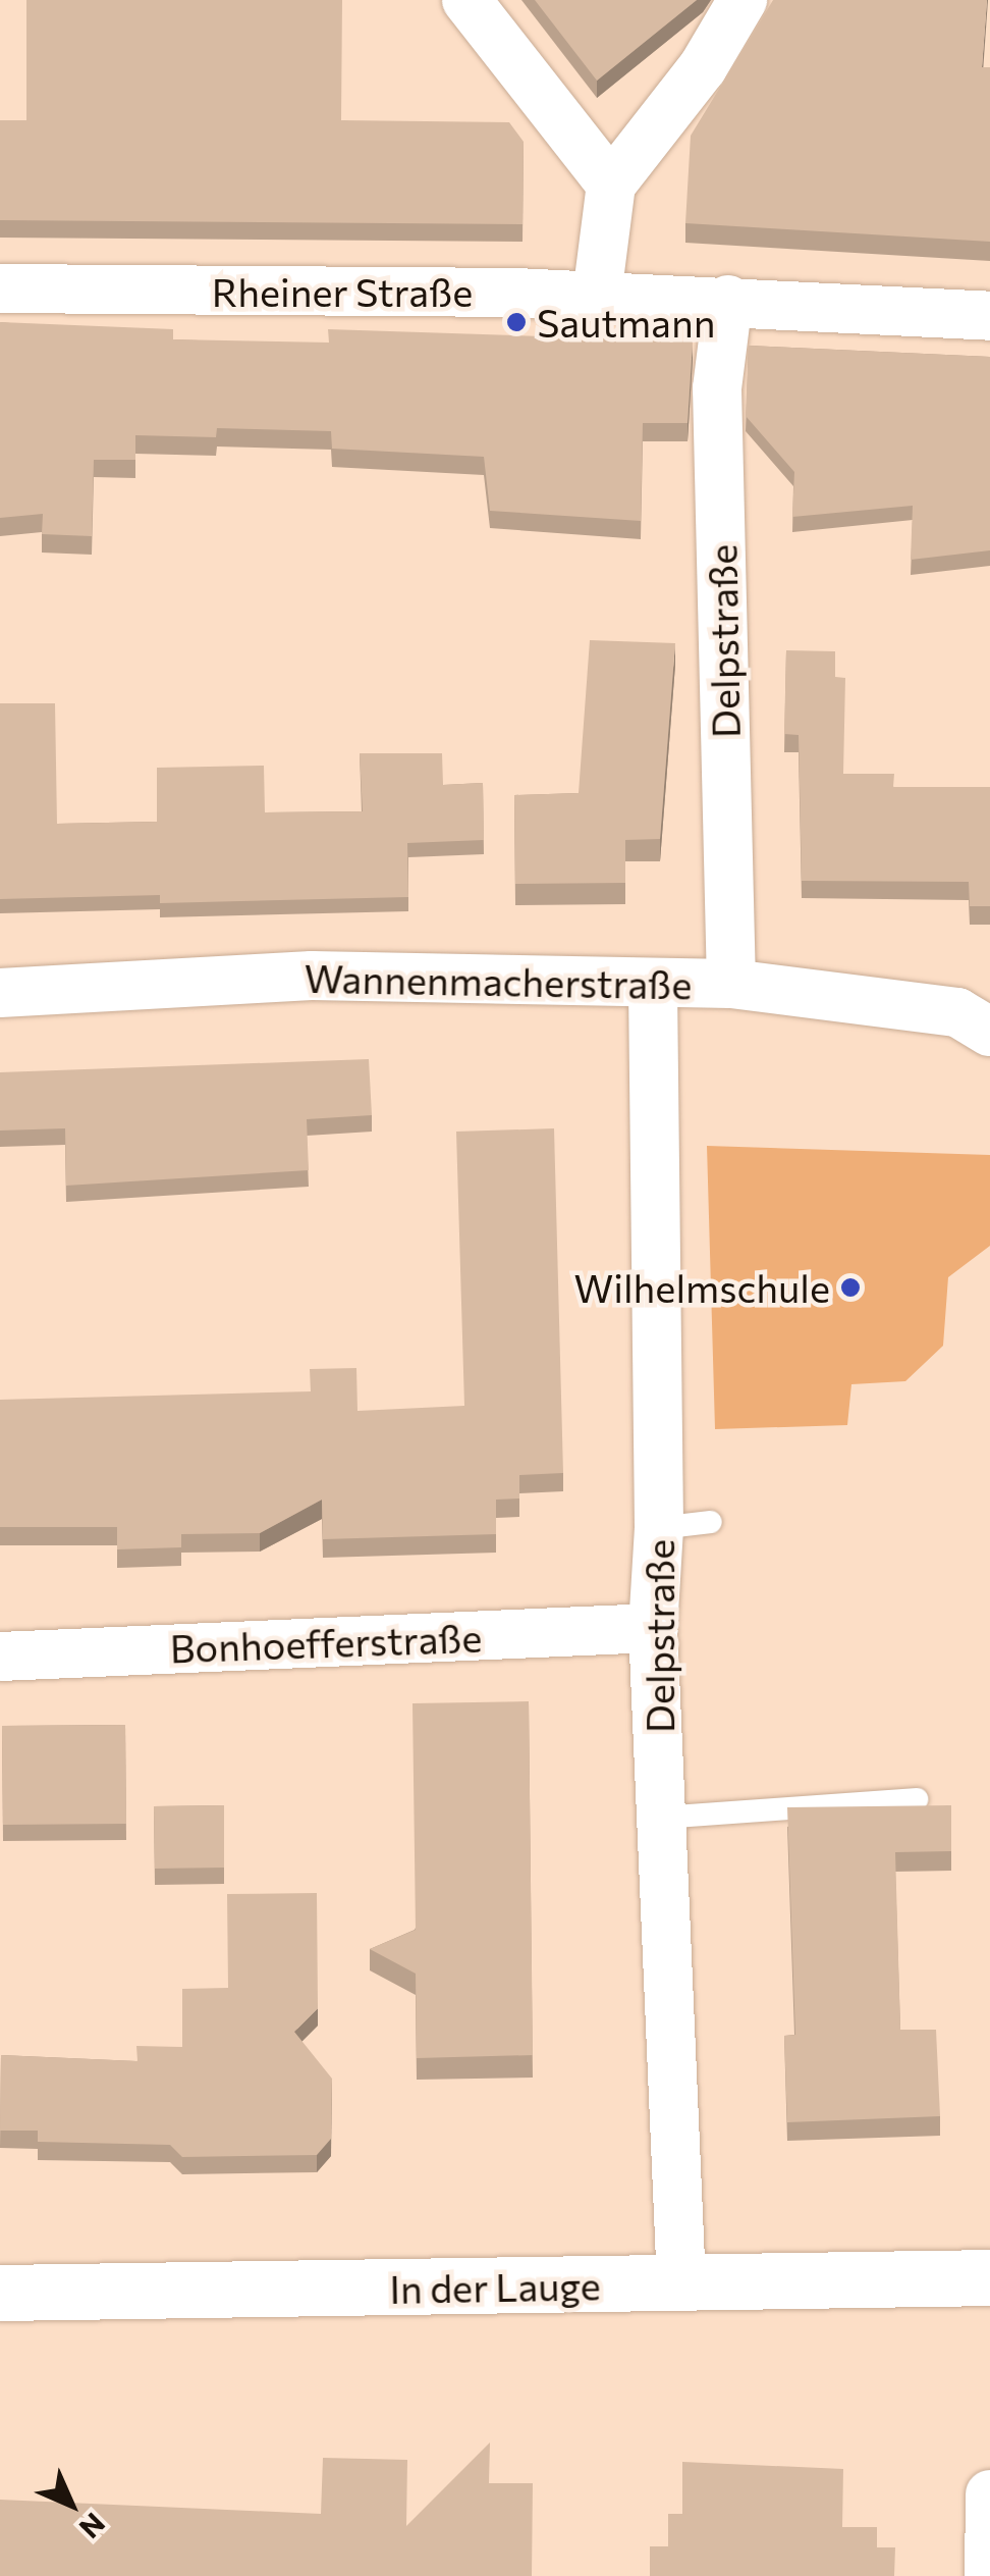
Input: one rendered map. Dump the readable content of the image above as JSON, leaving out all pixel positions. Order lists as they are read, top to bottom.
{
  "streets": {
    "street": [
      "Rheiner Straße",
      "Delpstraße",
      "Wannenmacherstraße",
      "Bonhoefferstraße",
      "In der Lauge"
    ]
  },
  "crossings": [
    ["Rheiner Straße", "Delpstraße"],
    ["Delpstraße", "Wannenmacherstraße"],
    ["Delpstraße", "Bonhoefferstraße"],
    ["Delpstraße", "In der Lauge"]
  ],
  "places": ["Sautmann", "Wilhelmschule"],
  "north": "bottom right"
}
